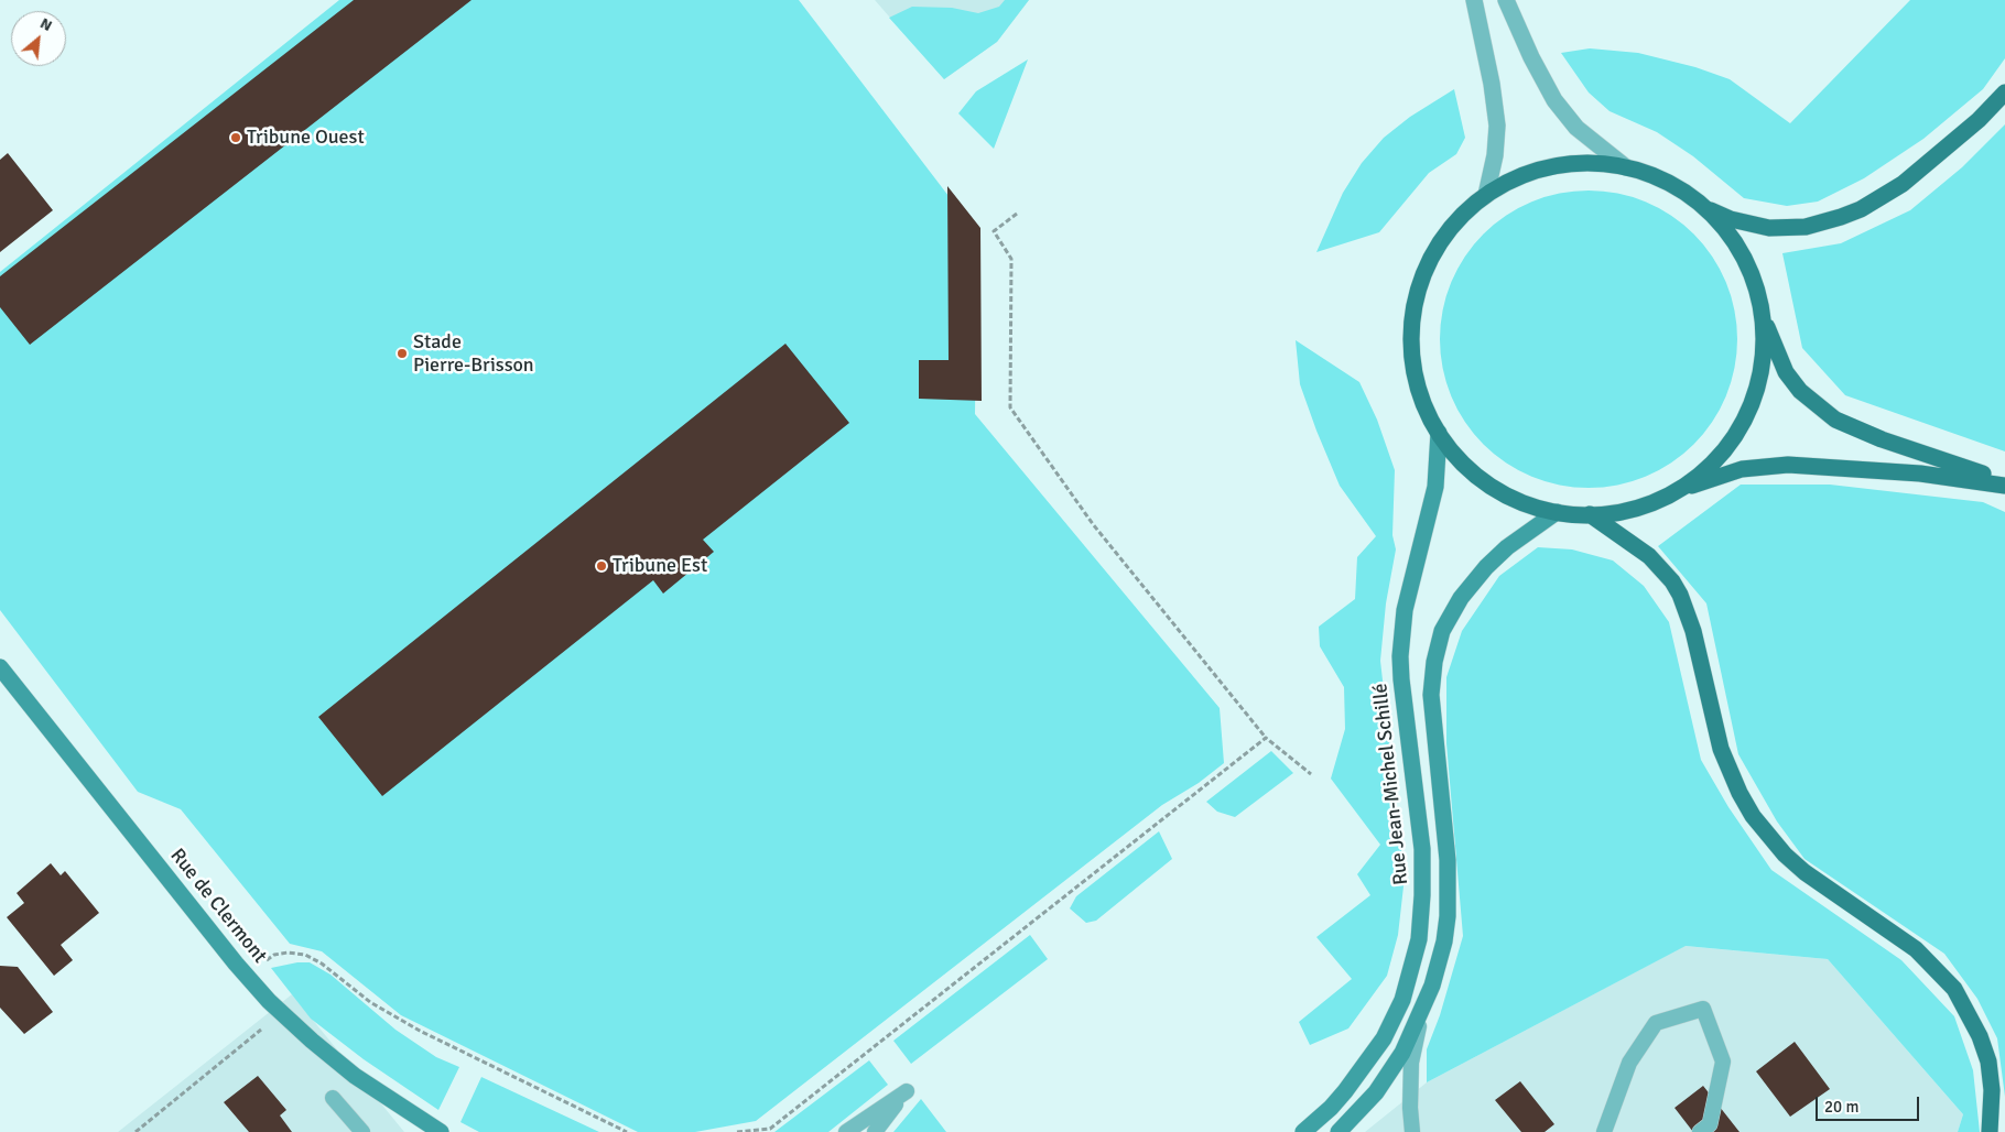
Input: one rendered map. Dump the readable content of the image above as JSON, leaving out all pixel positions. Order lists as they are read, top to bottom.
{
  "streets": {
    "main road": ["Rue Jean-Michel Schillé", "Rue de Clermont"]
  },
  "places": ["Tribune Ouest", "Stade Pierre-Brisson", "Tribune Est"],
  "scale_bar": "20 m",
  "north": "top right"
}
